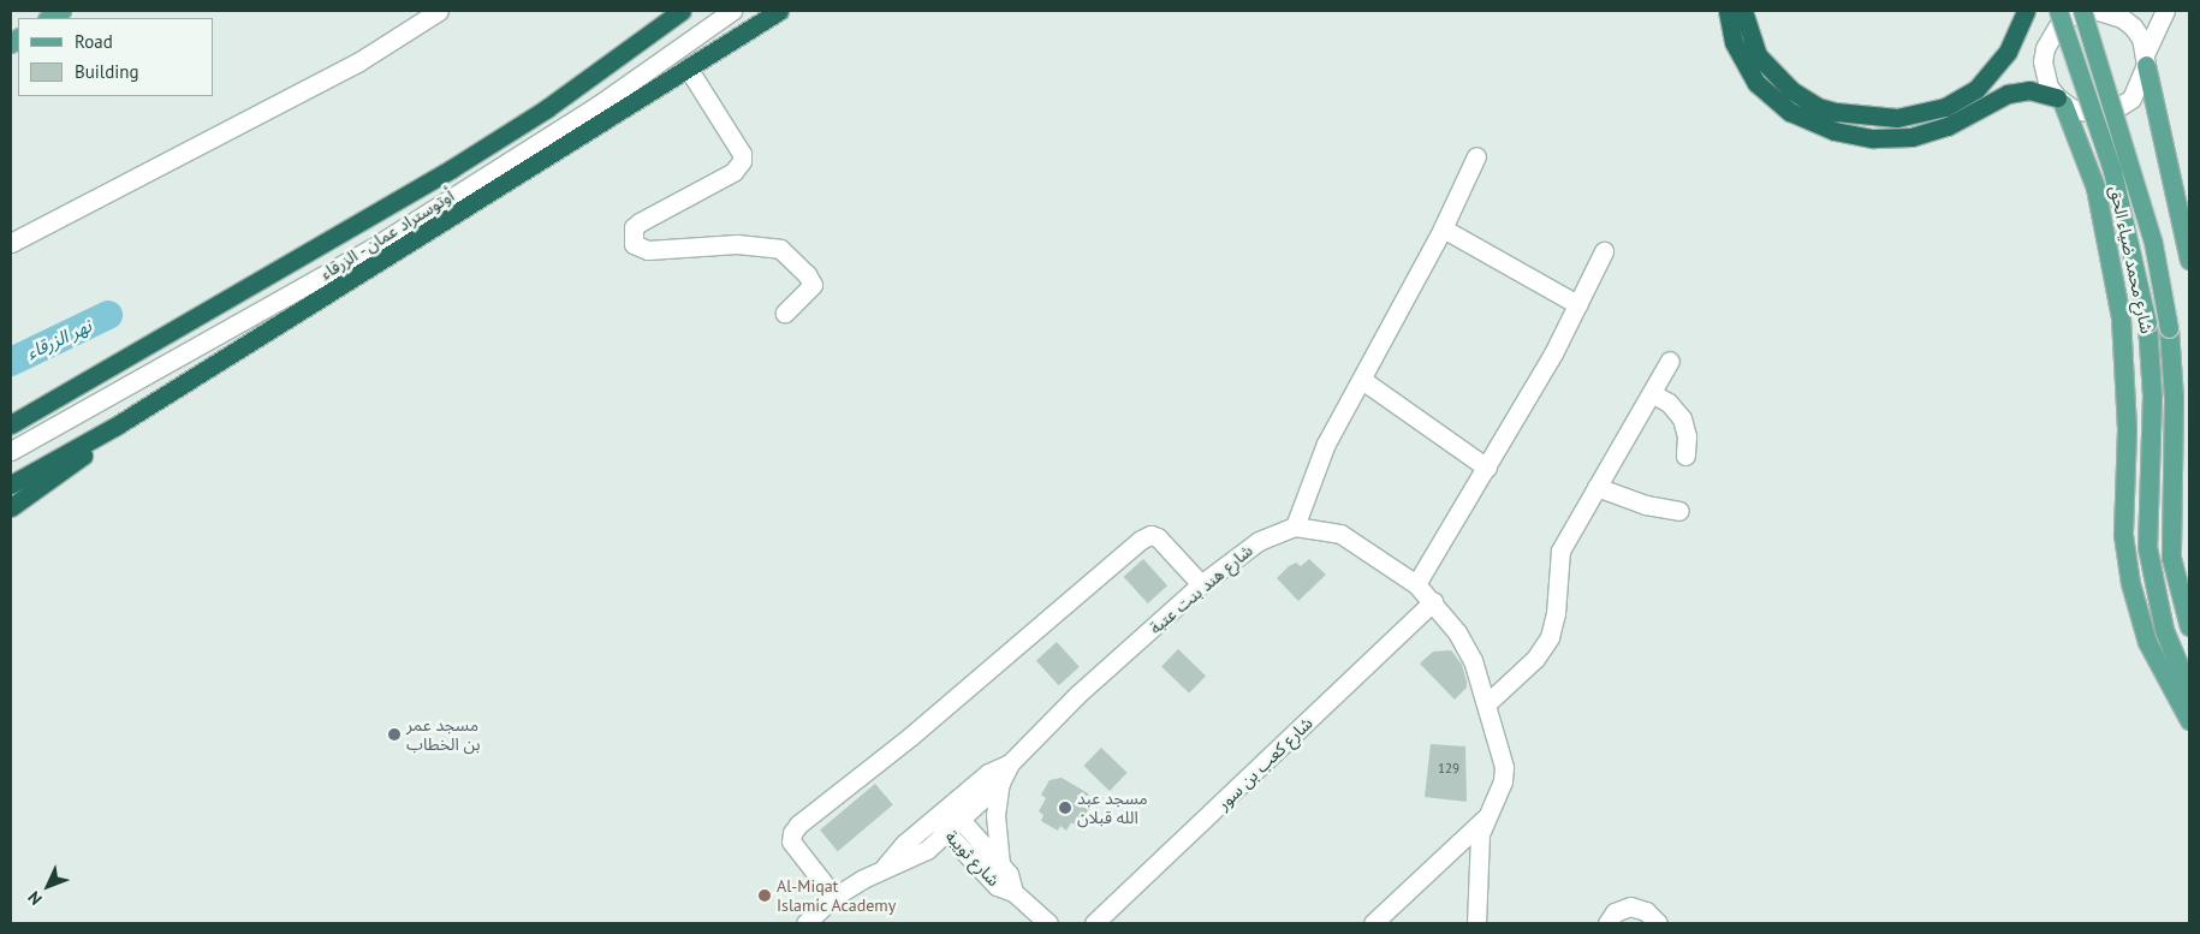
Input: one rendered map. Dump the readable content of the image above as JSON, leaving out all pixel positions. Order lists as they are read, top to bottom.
{
  "streets": {
    "highway": ["أوتوستراد عمان - الزرقاء"],
    "main road": ["شارع محمد ضياء الحق"],
    "street": ["شارع هند بنت عتبة", "شارع كعب بن سور", "شارع ثويبة"]
  },
  "crossings": [
    ["شارع هند بنت عتبة", "شارع ثويبة"]
  ],
  "water": ["نهر الزرقاء"],
  "places": ["مسجد عمر بن الخطاب", "مسجد عبد الله قبلان", "Al-Miqat Islamic Academy"],
  "house_numbers": ["129"],
  "legend": ["Road", "Building"],
  "north": "bottom left"
}
